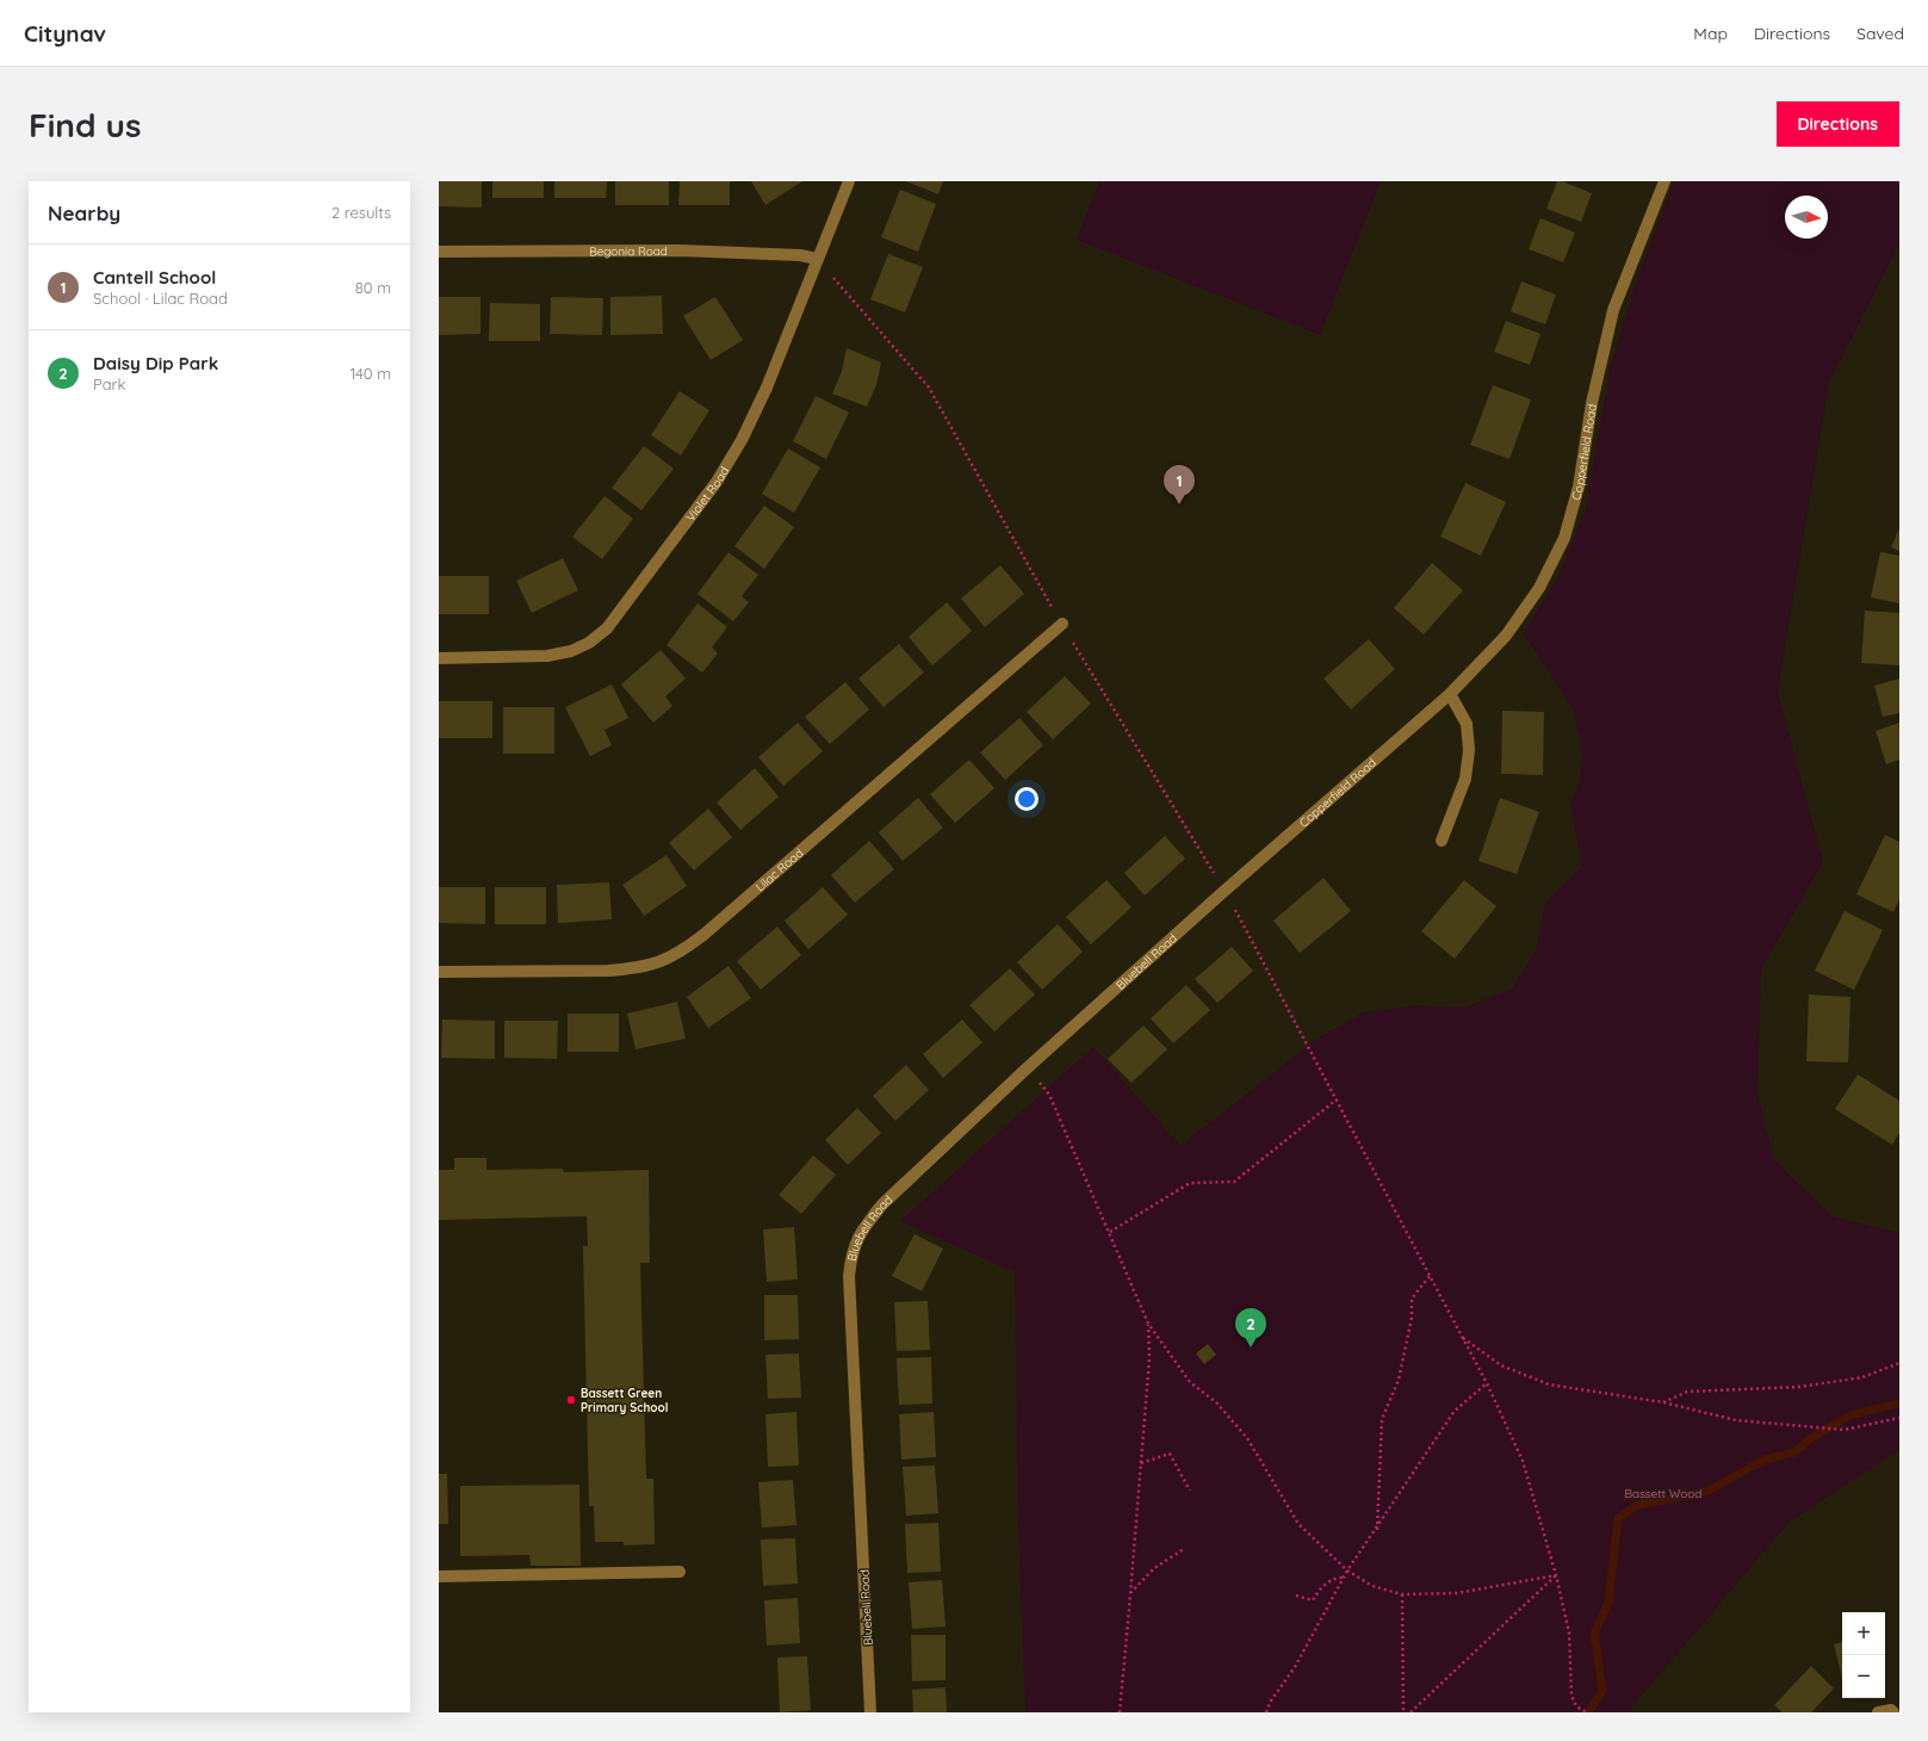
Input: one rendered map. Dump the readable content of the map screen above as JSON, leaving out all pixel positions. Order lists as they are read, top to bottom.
{
  "streets": {
    "street": [
      "Begonia Road",
      "Copperfield Road",
      "Violet Road",
      "Lilac Road",
      "Bluebell Road"
    ]
  },
  "crossings": [
    ["Begonia Road", "Violet Road"],
    ["Copperfield Road", "Bluebell Road"]
  ],
  "parks": ["Bassett Wood"],
  "places": ["Bassett Green Primary School"],
  "north": "right",
  "page": {
    "header": "Citynav",
    "nav": ["Map", "Directions", "Saved"],
    "buttons": "Directions",
    "title": "Find us",
    "heading": ["Nearby", "2 results"],
    "list": [
      {
        "mark": "1",
        "name": "Cantell School",
        "note": "School · Lilac Road",
        "value": "80 m"
      },
      {
        "mark": "2",
        "name": "Daisy Dip Park",
        "note": "Park",
        "value": "140 m"
      }
    ],
    "pins": ["1", "2"],
    "map_buttons": ["+", "−"]
  }
}
